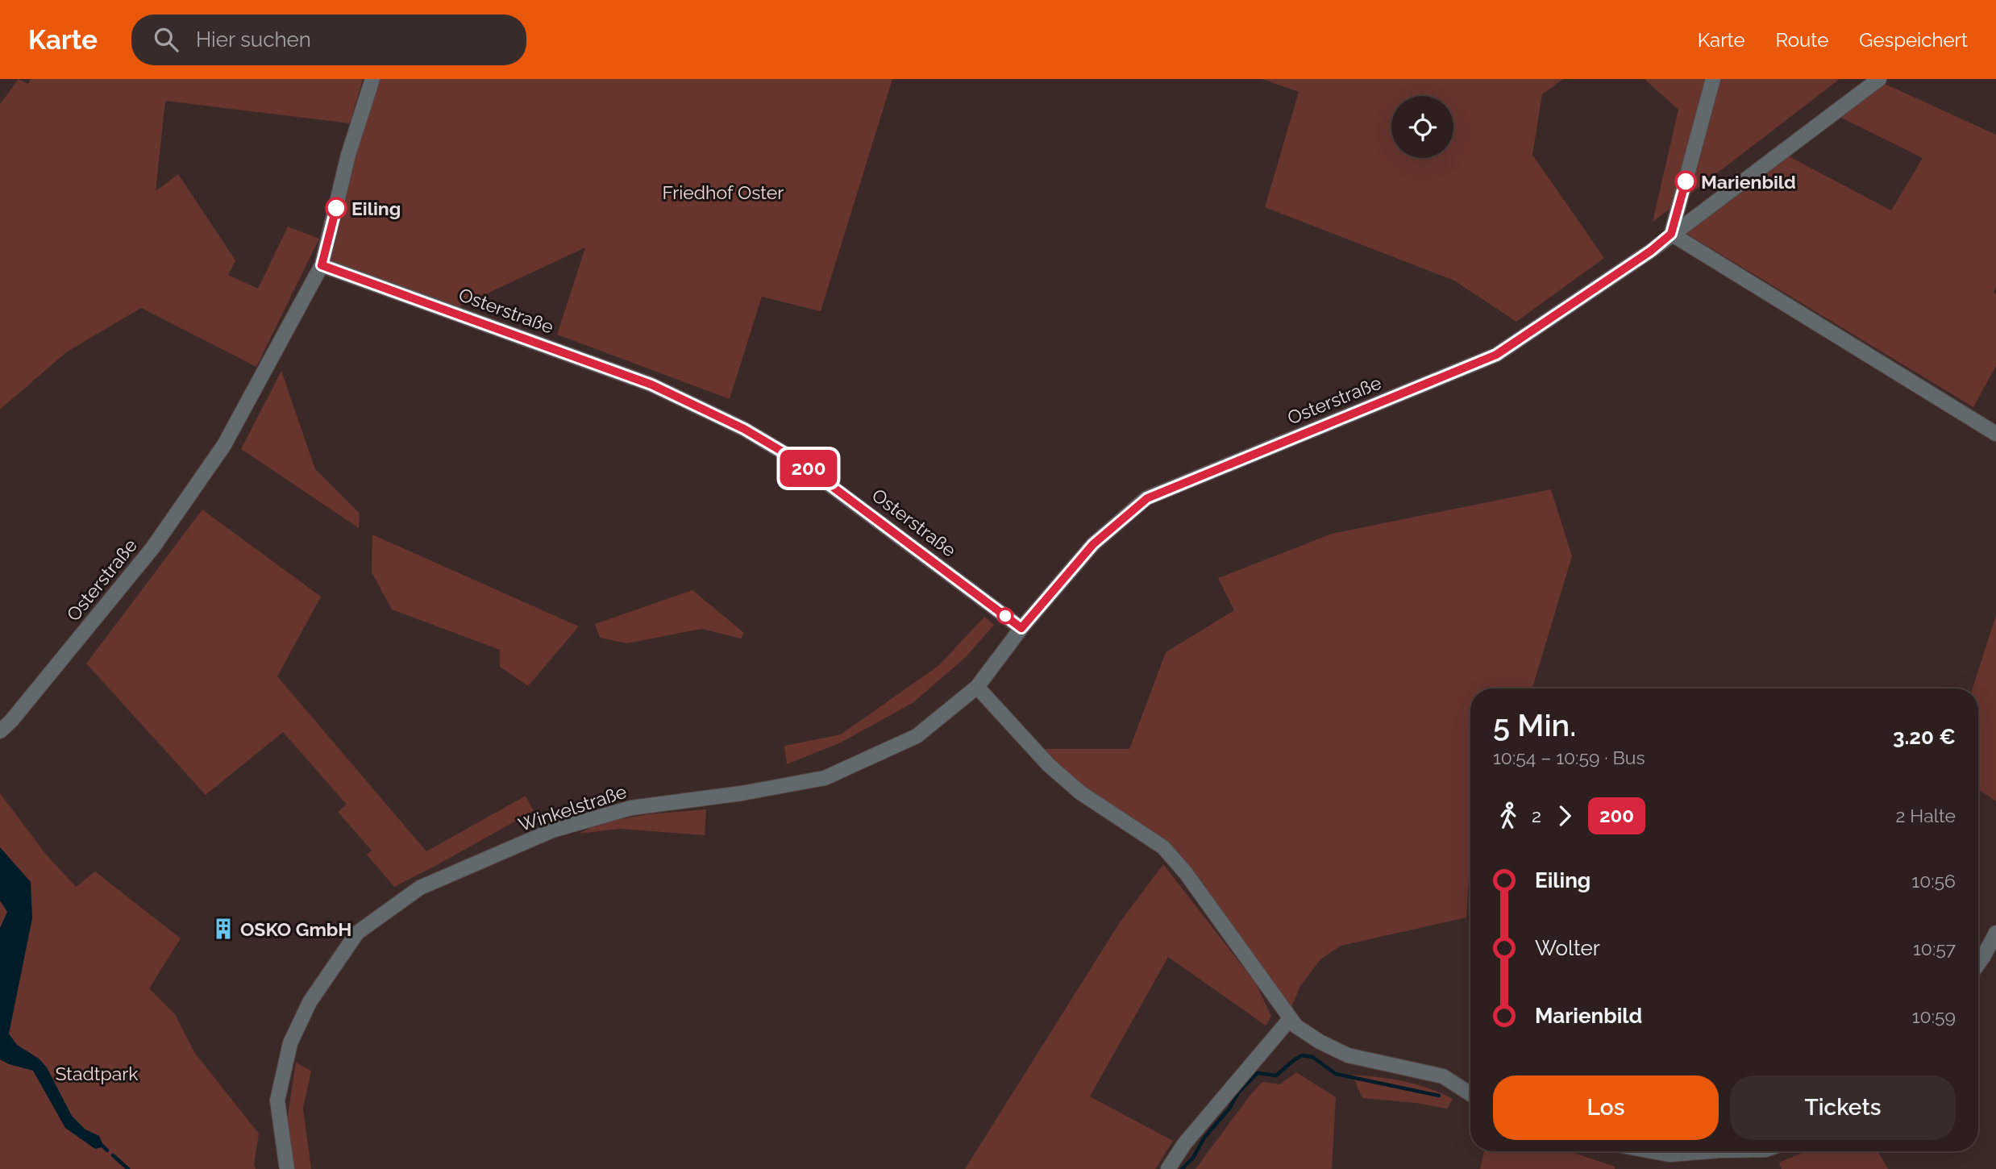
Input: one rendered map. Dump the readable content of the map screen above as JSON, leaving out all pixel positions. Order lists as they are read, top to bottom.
{
  "streets": {
    "street": ["Osterstraße", "Winkelstraße"]
  },
  "crossings": [
    ["Osterstraße", "Winkelstraße"]
  ],
  "parks": ["Friedhof Oster", "Stadtpark"],
  "places": {
    "other": ["Marienbild", "Eiling"],
    "building": ["OSKO GmbH"]
  },
  "lines": ["bus line 200"],
  "page": {
    "header": "Karte",
    "search": "Hier suchen",
    "nav": ["Karte", "Route", "Gespeichert"],
    "on_map": "200",
    "heading": ["5 Min.", "10:54 – 10:59 · Bus", "3.20 €"],
    "legs": ["2", "200", "2 Halte"],
    "list": [
      {
        "name": "Eiling",
        "value": "10:56"
      },
      {
        "name": "Wolter",
        "value": "10:57"
      },
      {
        "name": "Marienbild",
        "value": "10:59"
      }
    ],
    "buttons": ["Los", "Tickets"]
  }
}
